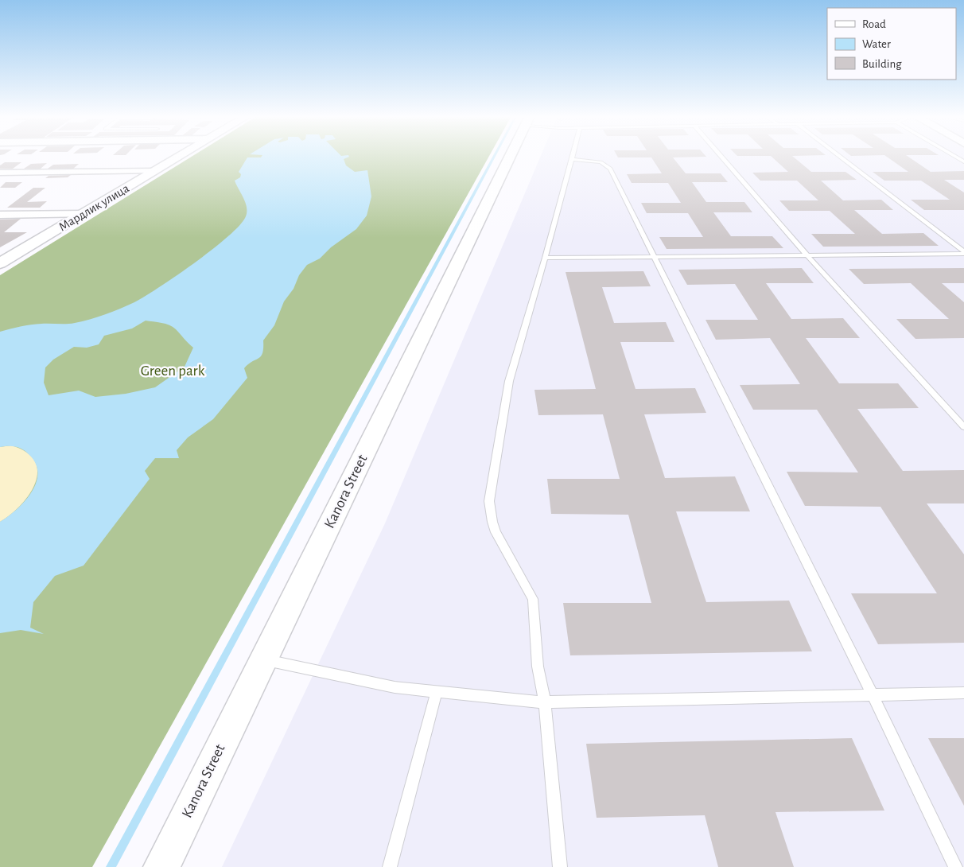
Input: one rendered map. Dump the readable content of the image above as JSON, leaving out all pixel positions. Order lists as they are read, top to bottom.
{
  "streets": {
    "street": ["Мардлик улица", "Kanora Street"]
  },
  "parks": ["Green park"],
  "legend": ["Road", "Water", "Building"]
}
